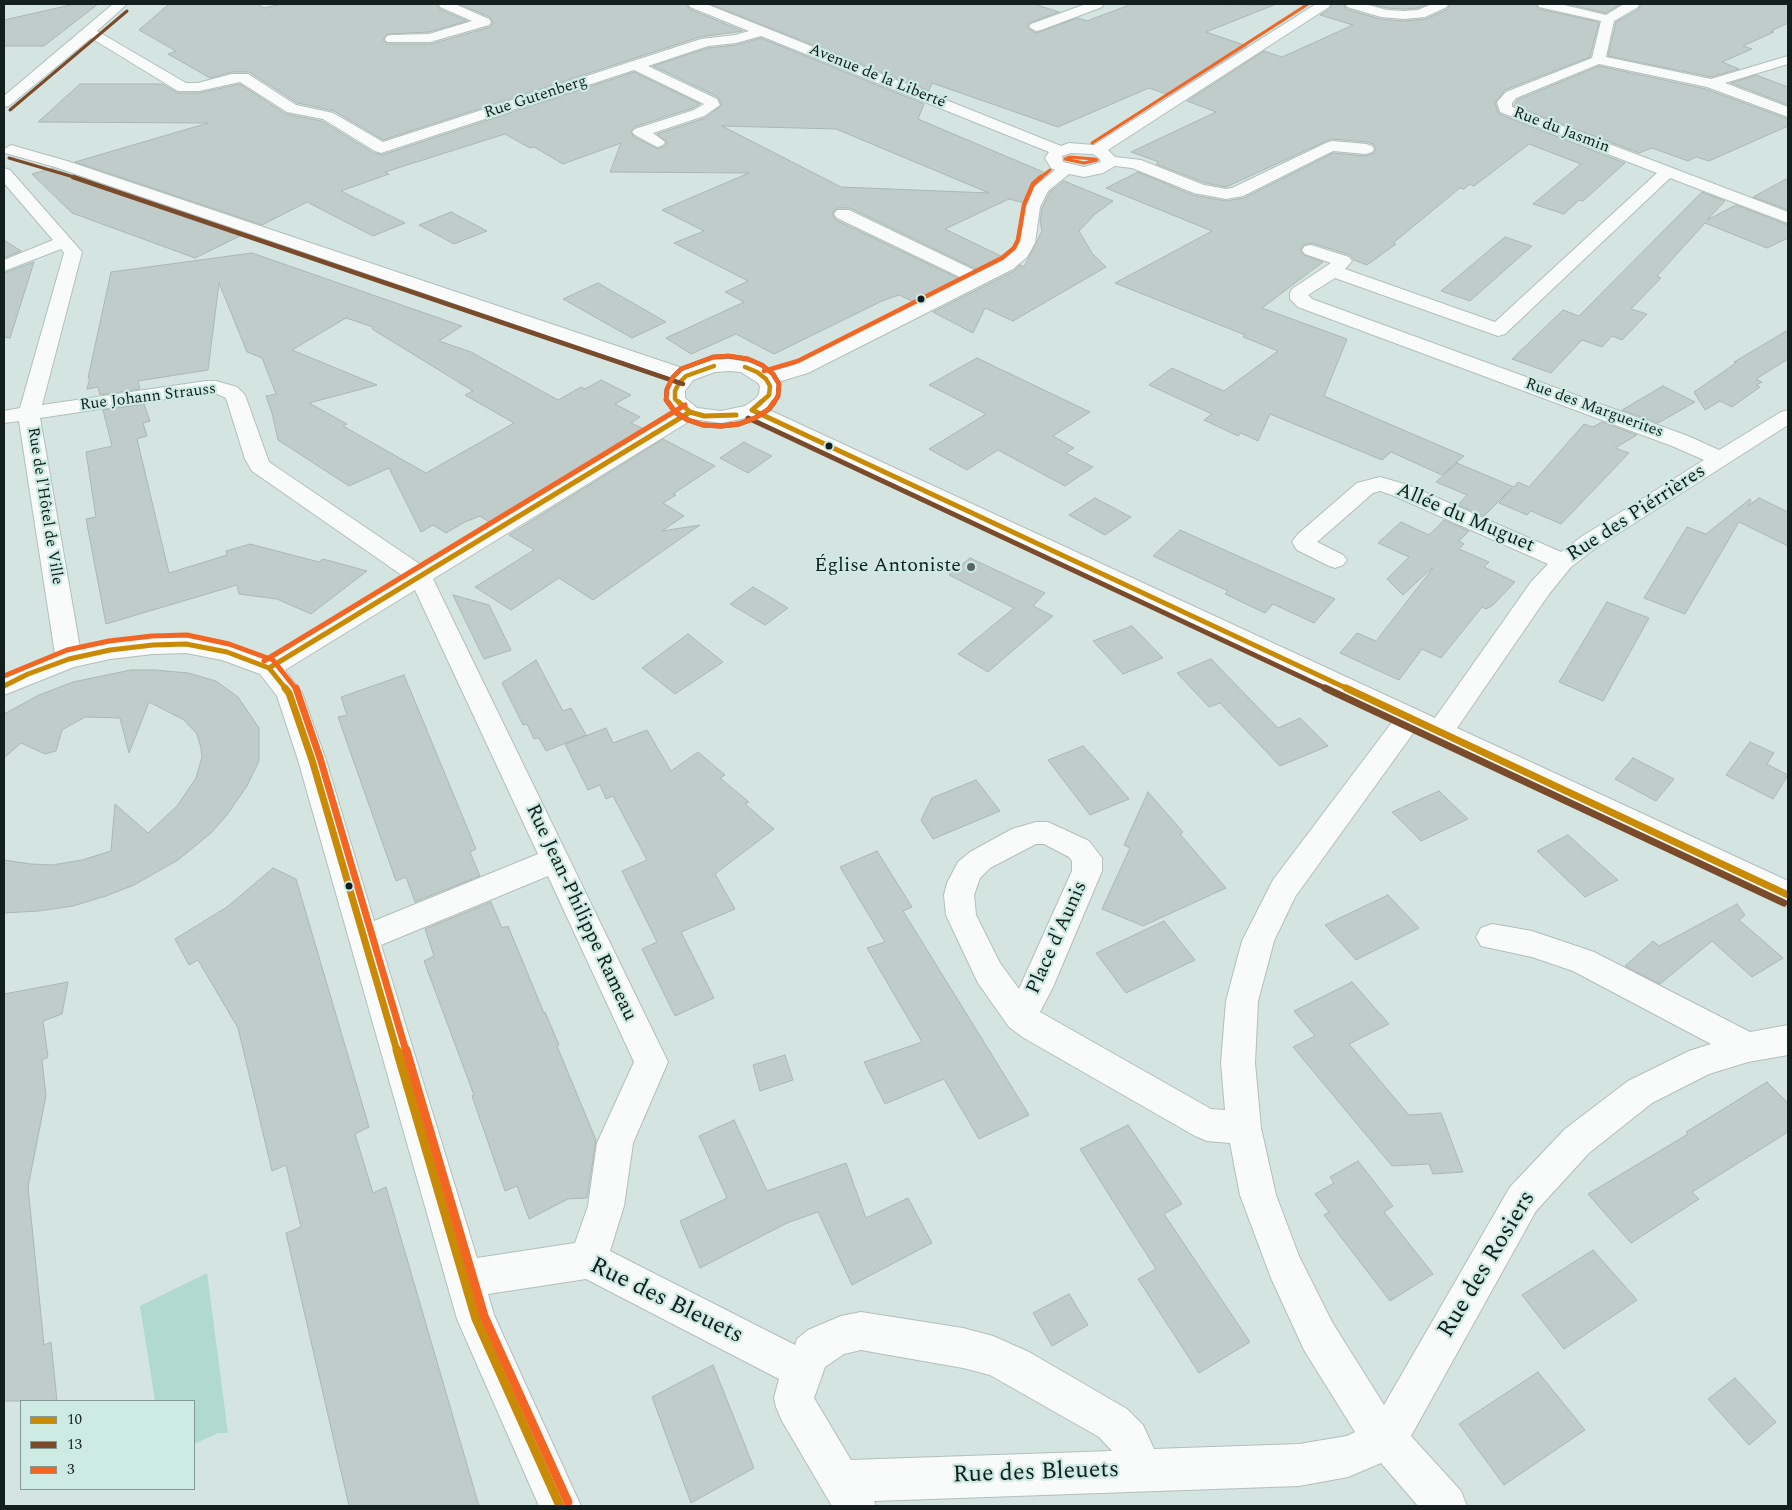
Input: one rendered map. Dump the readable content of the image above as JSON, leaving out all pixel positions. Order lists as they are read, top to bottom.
{
  "streets": {
    "street": [
      "Avenue de la Liberté",
      "Rue Gutenberg",
      "Rue du Jasmin",
      "Rue Johann Strauss",
      "Rue des Marguerites",
      "Rue de l'Hôtel de Ville",
      "Rue des Piérrières",
      "Allée du Muguet",
      "Rue Jean-Philippe Rameau",
      "Place d'Aunis",
      "Rue des Rosiers",
      "Rue des Bleuets"
    ]
  },
  "crossings": [
    ["Avenue de la Liberté", "Rue Gutenberg"],
    ["Rue Johann Strauss", "Rue de l'Hôtel de Ville"],
    ["Rue Johann Strauss", "Rue Jean-Philippe Rameau"],
    ["Rue des Marguerites", "Rue des Piérrières"],
    ["Rue des Piérrières", "Allée du Muguet"],
    ["Rue des Piérrières", "Place d'Aunis"],
    ["Rue des Piérrières", "Rue des Rosiers"],
    ["Rue des Piérrières", "Rue des Bleuets"],
    ["Rue Jean-Philippe Rameau", "Rue des Bleuets"],
    ["Rue des Rosiers", "Rue des Bleuets"]
  ],
  "places": ["Église Antoniste"],
  "lines": ["transit line 3", "transit line 13", "transit line 10"],
  "legend": ["10", "13", "3"]
}
